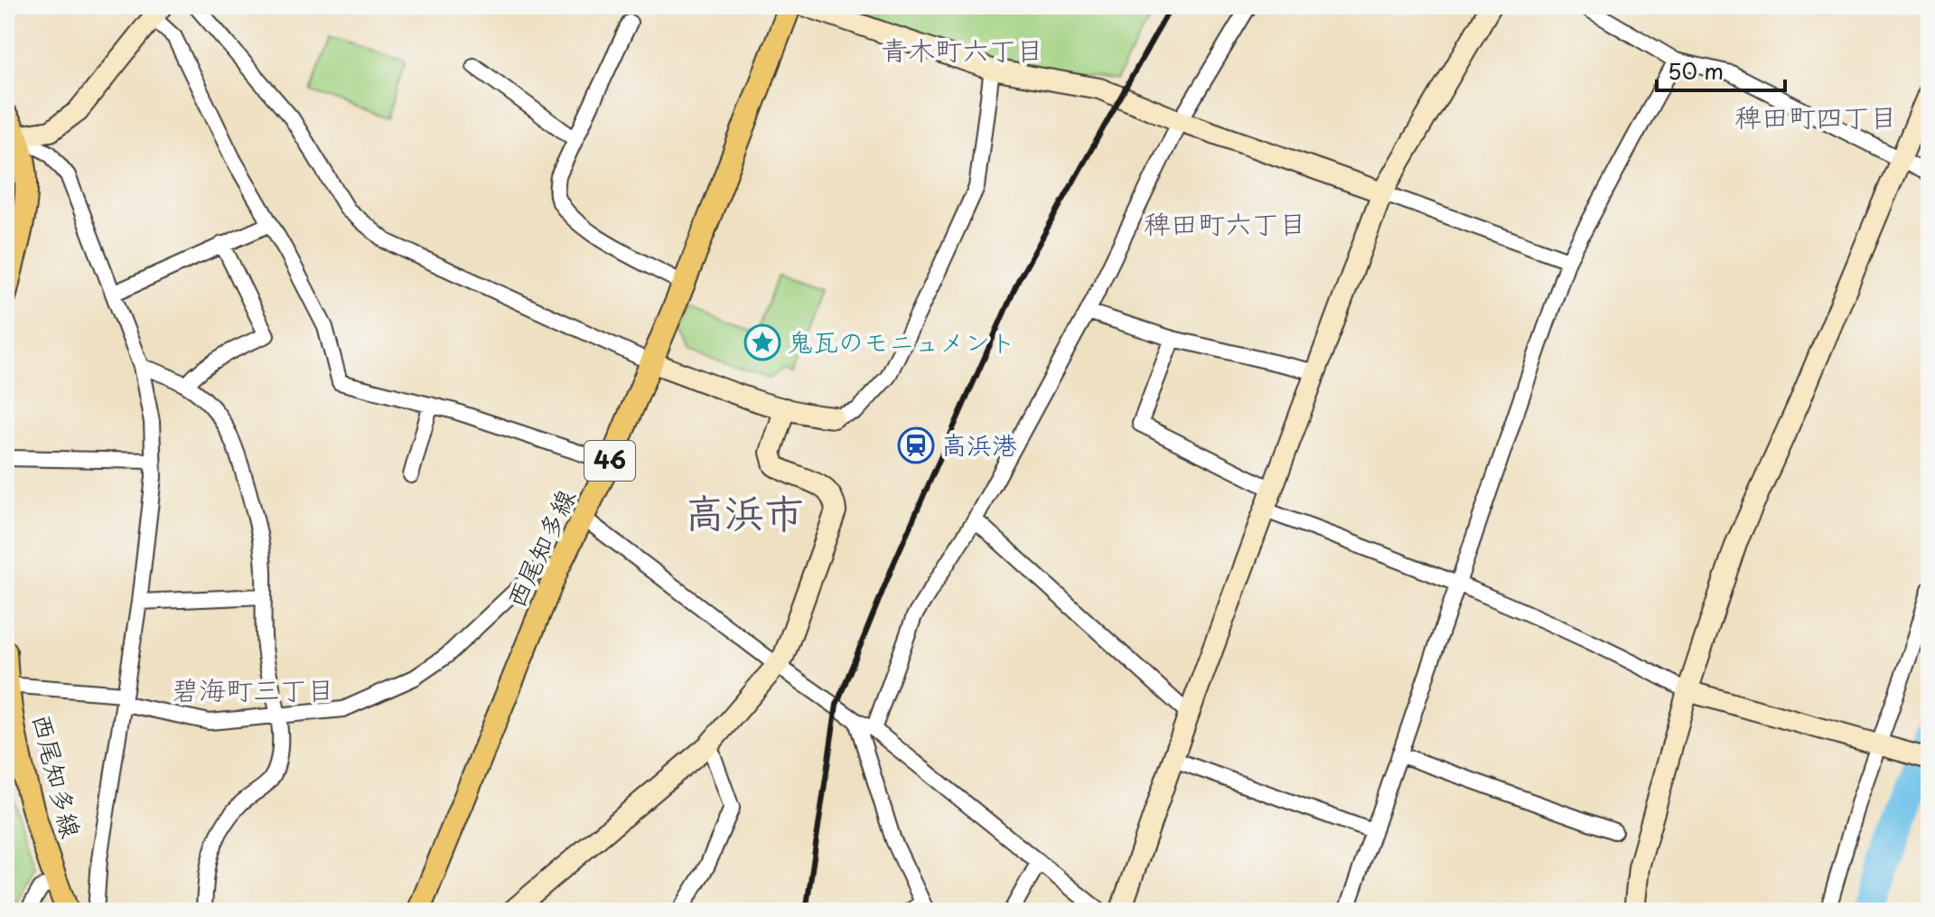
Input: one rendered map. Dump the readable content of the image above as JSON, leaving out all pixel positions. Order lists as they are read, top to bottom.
{
  "streets": {
    "main road": ["46", "西尾知多線"]
  },
  "districts": [
    "青木町六丁目",
    "稗田町四丁目",
    "稗田町六丁目",
    "高浜市",
    "碧海町三丁目"
  ],
  "places": {
    "place": ["鬼瓦のモニュメント"],
    "station": ["高浜港"]
  },
  "scale_bar": "50 m"
}
